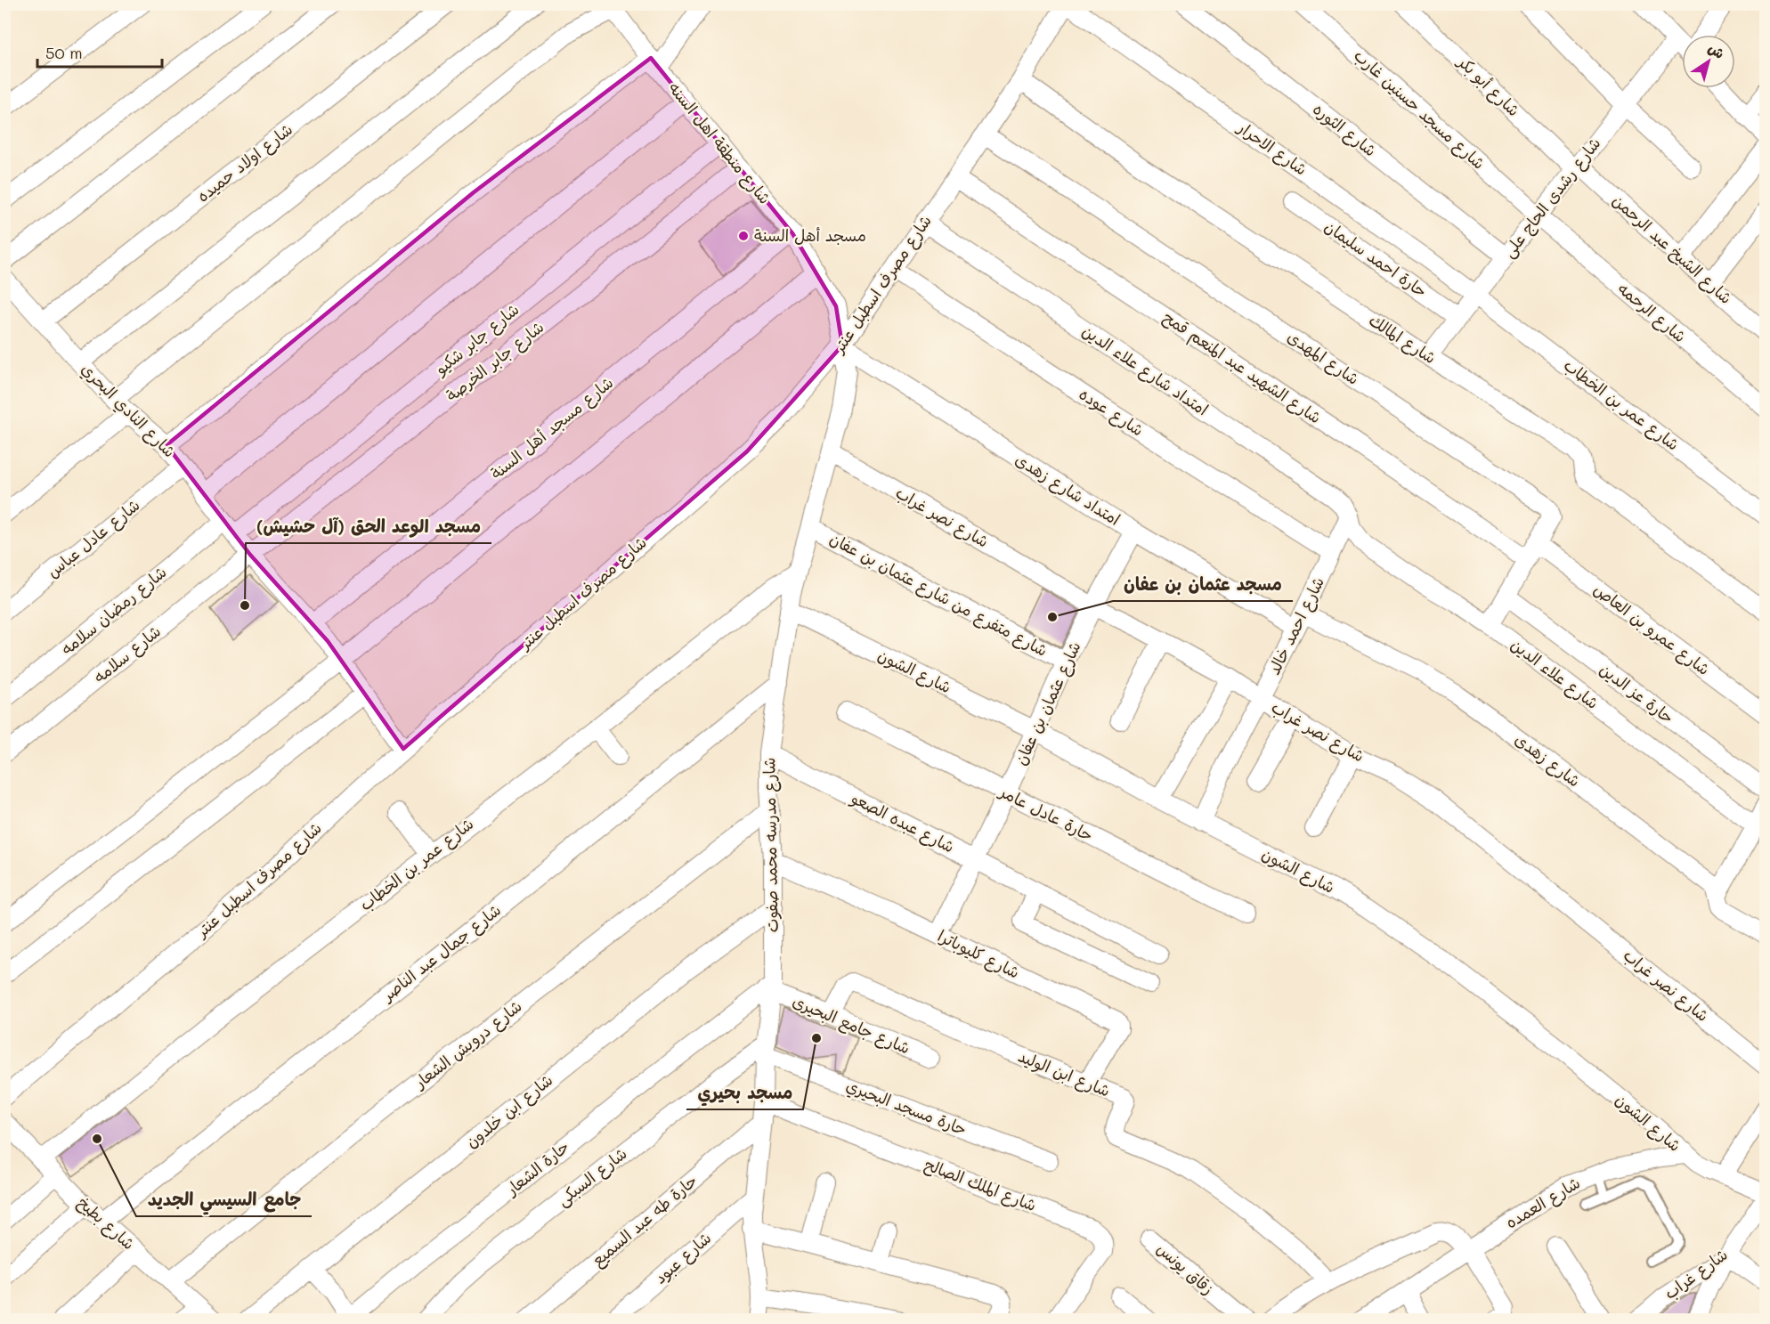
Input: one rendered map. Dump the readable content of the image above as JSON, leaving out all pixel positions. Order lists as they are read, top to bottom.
{
  "streets": {
    "street": [
      "شارع أبو بكر",
      "شارع مسجد حسنين غارب",
      "شارع الثوره",
      "شارع منطقة اهل السنه",
      "شارع الاحرار",
      "شارع اولاد حميده",
      "شارع رشدى الحاج على",
      "شارع الشيخ عبد الرحمن",
      "حارة احمد سليمان",
      "شارع مصرف اسطبل عنتر",
      "شارع الرحمه",
      "شارع جابر شكيو",
      "شارع المالك",
      "شارع المهدى",
      "شارع جابر الخرصة",
      "شارع الشهيد عبد المنعم قمح",
      "امتداد شارع علاء الدين",
      "شارع عمر بن الخطاب",
      "شارع النادي البحري",
      "شارع عوده",
      "شارع مسجد أهل السنة",
      "امتداد شارع زهدى",
      "شارع نصر غراب",
      "شارع عادل عباس",
      "شارع متفرع من شارع عثمان بن عفان",
      "شارع رمضان سلامه",
      "شارع احمد خالد",
      "شارع عمرو بن العاص",
      "شارع سلامه",
      "شارع الشون",
      "شارع علاء الدين",
      "حارة عز الدين",
      "شارع عثمان بن عفان",
      "شارع زهدى",
      "حارة عادل عامر",
      "شارع عبده الصعو",
      "شارع مدرسه محمد صفوت",
      "شارع جمال عبد الناصر",
      "شارع كليوباترا",
      "شارع جامع البحيرى",
      "شارع درويش الشعار",
      "شارع ابن الوليد",
      "حارة مسجد البحيري",
      "شارع ابن خلدون",
      "حارة الشعار",
      "شارع السبكى",
      "شارع الملك الصالح",
      "شارع العمده",
      "حارة طه عبد السميع",
      "شارع بطيخ",
      "شارع عبود",
      "زقاق يونس",
      "شارع غراب"
    ]
  },
  "crossings": [
    ["شارع أبو بكر", "شارع رشدى الحاج على"],
    ["شارع أبو بكر", "شارع الشيخ عبد الرحمن"],
    ["شارع مسجد حسنين غارب", "شارع رشدى الحاج على"],
    ["شارع مسجد حسنين غارب", "شارع الرحمه"],
    ["شارع الثوره", "شارع رشدى الحاج على"],
    ["شارع منطقة اهل السنه", "شارع مصرف اسطبل عنتر"],
    ["شارع منطقة اهل السنه", "شارع جابر شكيو"],
    ["شارع منطقة اهل السنه", "شارع جابر الخرصة"],
    ["شارع منطقة اهل السنه", "شارع مسجد أهل السنة"],
    ["شارع منطقة اهل السنه", "امتداد شارع زهدى"],
    ["شارع منطقة اهل السنه", "شارع مدرسه محمد صفوت"],
    ["شارع الاحرار", "شارع رشدى الحاج على"],
    ["شارع الاحرار", "شارع مصرف اسطبل عنتر"],
    ["شارع الاحرار", "شارع عمر بن الخطاب"],
    ["شارع اولاد حميده", "شارع النادي البحري"],
    ["شارع رشدى الحاج على", "شارع الشيخ عبد الرحمن"],
    ["شارع رشدى الحاج على", "حارة احمد سليمان"],
    ["شارع رشدى الحاج على", "شارع الرحمه"],
    ["شارع رشدى الحاج على", "شارع المالك"],
    ["شارع رشدى الحاج على", "شارع عمر بن الخطاب"],
    ["شارع مصرف اسطبل عنتر", "شارع المالك"],
    ["شارع مصرف اسطبل عنتر", "شارع المهدى"],
    ["شارع مصرف اسطبل عنتر", "شارع الشهيد عبد المنعم قمح"],
    ["شارع مصرف اسطبل عنتر", "امتداد شارع علاء الدين"],
    ["شارع مصرف اسطبل عنتر", "شارع النادي البحري"],
    ["شارع مصرف اسطبل عنتر", "شارع عوده"],
    ["شارع مصرف اسطبل عنتر", "امتداد شارع زهدى"],
    ["شارع مصرف اسطبل عنتر", "شارع مدرسه محمد صفوت"],
    ["شارع جابر شكيو", "شارع النادي البحري"],
    ["شارع جابر شكيو", "شارع رمضان سلامه"],
    ["شارع المهدى", "شارع الشهيد عبد المنعم قمح"],
    ["شارع المهدى", "شارع عمرو بن العاص"],
    ["شارع المهدى", "شارع علاء الدين"],
    ["شارع المهدى", "حارة عز الدين"],
    ["شارع جابر الخرصة", "شارع النادي البحري"],
    ["شارع جابر الخرصة", "شارع سلامه"],
    ["امتداد شارع علاء الدين", "شارع احمد خالد"],
    ["امتداد شارع علاء الدين", "شارع علاء الدين"],
    ["شارع عمر بن الخطاب", "شارع مدرسه محمد صفوت"],
    ["شارع عمر بن الخطاب", "شارع بطيخ"],
    ["شارع النادي البحري", "شارع مسجد أهل السنة"],
    ["شارع النادي البحري", "شارع عادل عباس"],
    ["شارع النادي البحري", "شارع رمضان سلامه"],
    ["شارع النادي البحري", "شارع سلامه"],
    ["شارع عوده", "شارع احمد خالد"],
    ["امتداد شارع زهدى", "شارع احمد خالد"],
    ["امتداد شارع زهدى", "شارع عثمان بن عفان"],
    ["امتداد شارع زهدى", "شارع زهدى"],
    ["امتداد شارع زهدى", "شارع مدرسه محمد صفوت"],
    ["شارع نصر غراب", "شارع احمد خالد"],
    ["شارع نصر غراب", "شارع عثمان بن عفان"],
    ["شارع نصر غراب", "شارع مدرسه محمد صفوت"],
    ["شارع متفرع من شارع عثمان بن عفان", "شارع عثمان بن عفان"],
    ["شارع متفرع من شارع عثمان بن عفان", "شارع مدرسه محمد صفوت"],
    ["شارع احمد خالد", "شارع الشون"],
    ["شارع احمد خالد", "شارع علاء الدين"],
    ["شارع احمد خالد", "شارع زهدى"],
    ["شارع الشون", "شارع عثمان بن عفان"],
    ["شارع الشون", "شارع مدرسه محمد صفوت"],
    ["شارع الشون", "شارع العمده"],
    ["شارع الشون", "شارع غراب"],
    ["شارع عثمان بن عفان", "حارة عادل عامر"],
    ["شارع عثمان بن عفان", "شارع عبده الصعو"],
    ["شارع عثمان بن عفان", "شارع كليوباترا"],
    ["شارع عبده الصعو", "شارع مدرسه محمد صفوت"],
    ["شارع مدرسه محمد صفوت", "شارع جمال عبد الناصر"],
    ["شارع مدرسه محمد صفوت", "شارع كليوباترا"],
    ["شارع مدرسه محمد صفوت", "شارع جامع البحيرى"],
    ["شارع مدرسه محمد صفوت", "شارع درويش الشعار"],
    ["شارع مدرسه محمد صفوت", "حارة مسجد البحيري"],
    ["شارع مدرسه محمد صفوت", "شارع ابن خلدون"],
    ["شارع مدرسه محمد صفوت", "حارة الشعار"],
    ["شارع مدرسه محمد صفوت", "شارع السبكى"],
    ["شارع مدرسه محمد صفوت", "شارع الملك الصالح"],
    ["شارع مدرسه محمد صفوت", "حارة طه عبد السميع"],
    ["شارع مدرسه محمد صفوت", "شارع عبود"],
    ["شارع جمال عبد الناصر", "شارع بطيخ"],
    ["شارع كليوباترا", "شارع ابن الوليد"],
    ["شارع جامع البحيرى", "شارع ابن الوليد"],
    ["شارع جامع البحيرى", "حارة الشعار"],
    ["شارع درويش الشعار", "شارع بطيخ"],
    ["حارة مسجد البحيري", "شارع السبكى"],
    ["شارع ابن خلدون", "حارة الشعار"]
  ],
  "places": [
    "مسجد أهل السنة",
    "مسجد الوعد الحق (آل حشيش)",
    "مسجد عثمان بن عفان",
    "مسجد بحيري",
    "جامع السيسي الجديد"
  ],
  "scale_bar": "50 m",
  "north": "top right"
}
